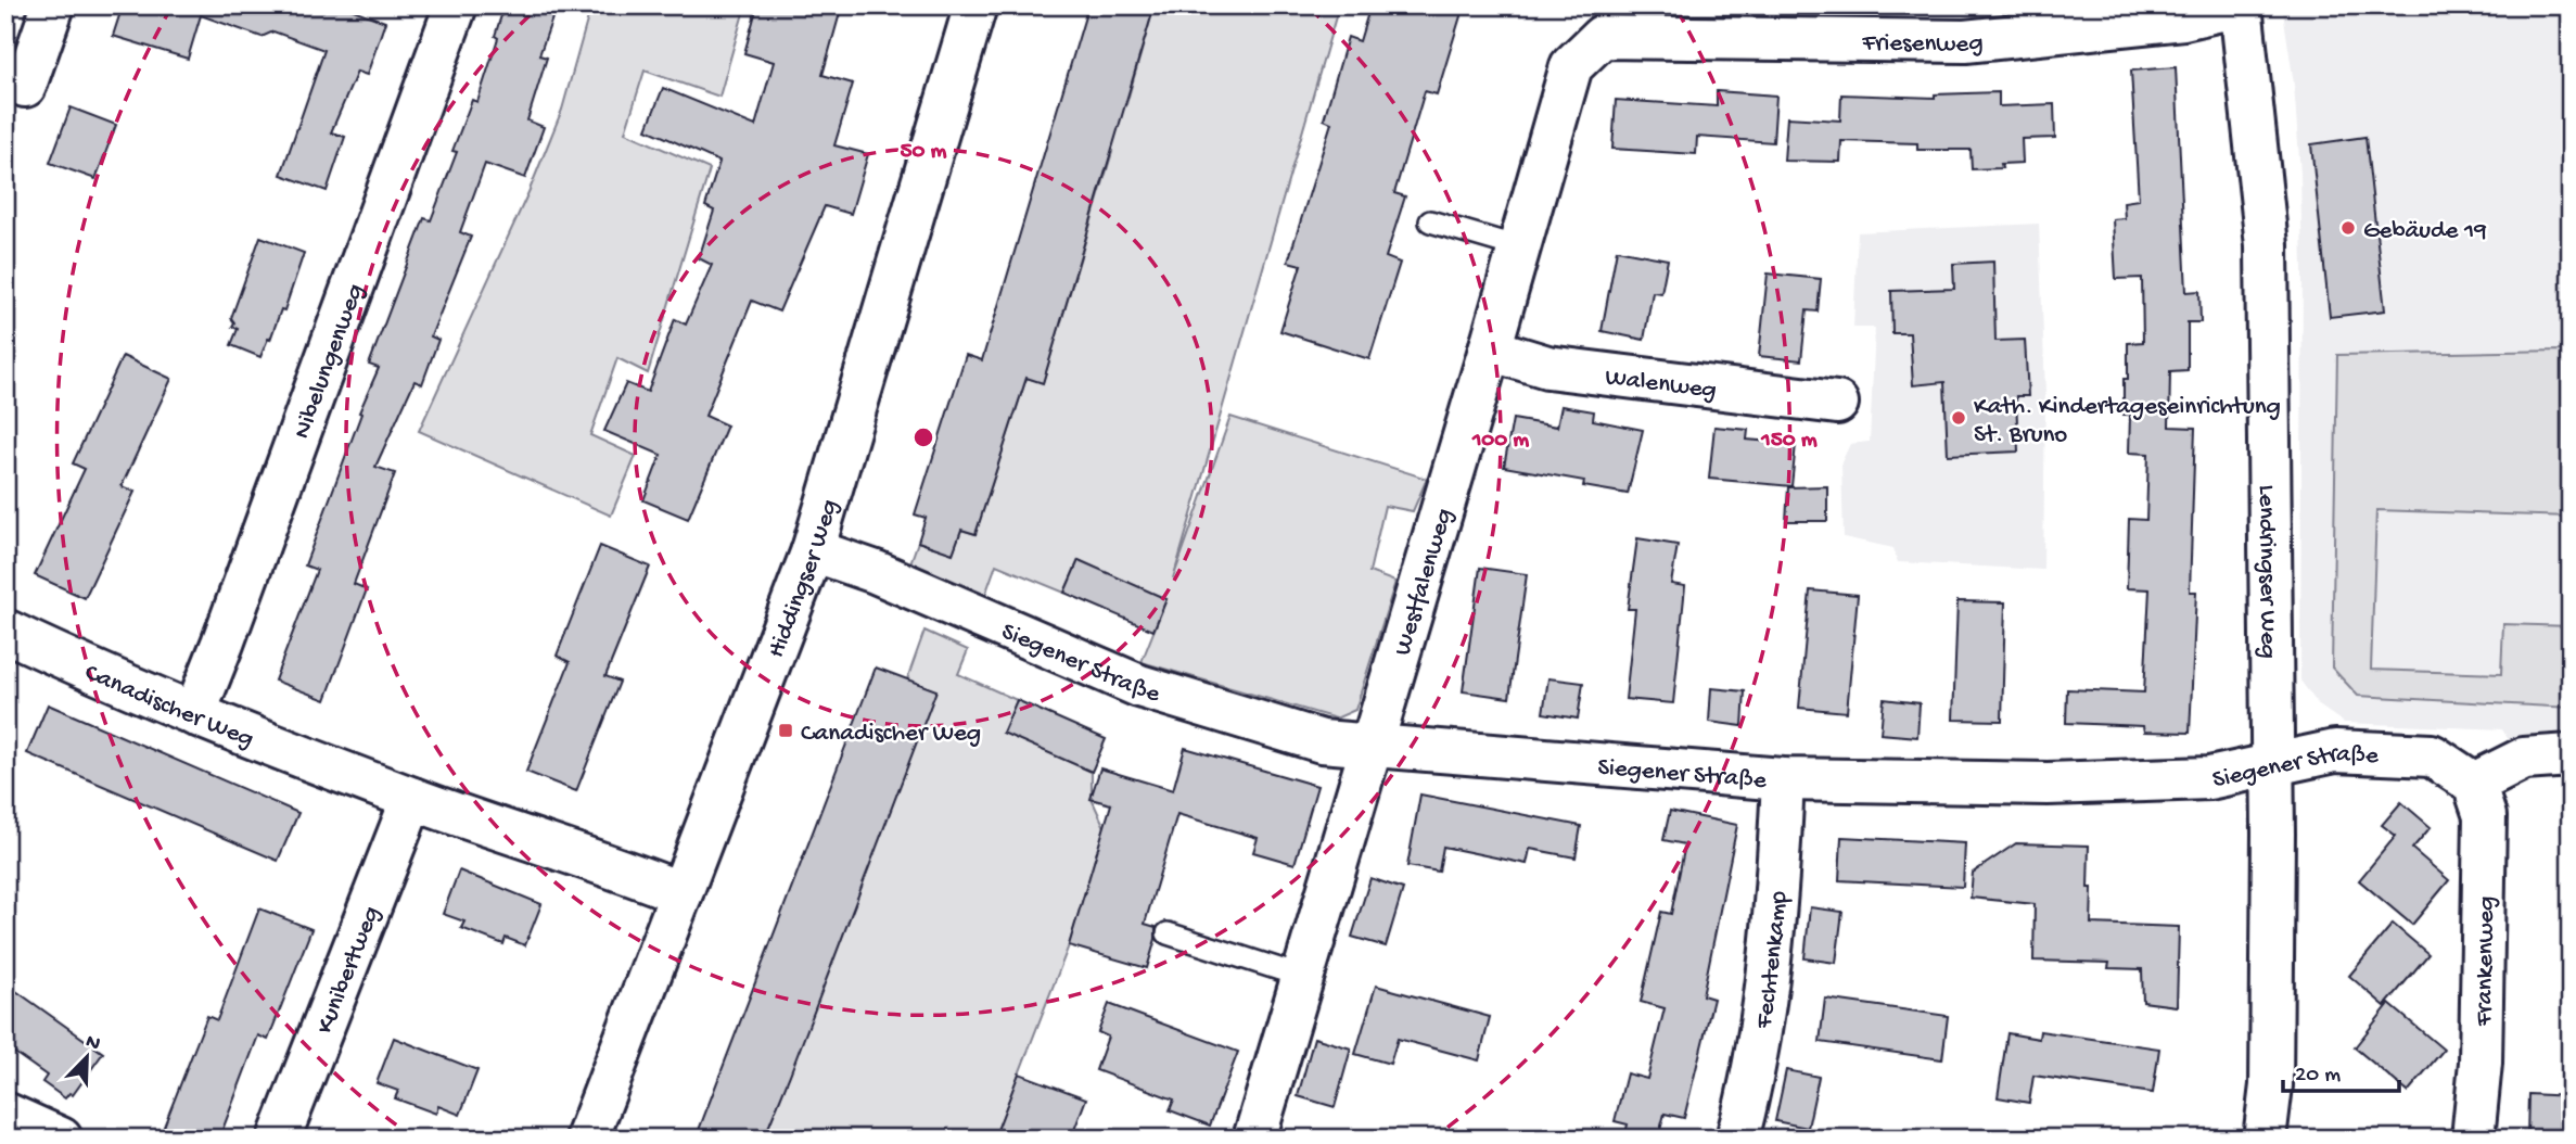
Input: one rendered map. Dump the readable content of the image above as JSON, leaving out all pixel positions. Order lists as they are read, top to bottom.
{
  "streets": {
    "street": [
      "Friesenweg",
      "Nibelungenweg",
      "Walenweg",
      "Lendringser Weg",
      "Hiddingser Weg",
      "Westfalenweg",
      "Siegener Straße",
      "Canadischer Weg",
      "Fechtenkamp",
      "Frankenweg",
      "Kunibertweg"
    ]
  },
  "crossings": [
    ["Friesenweg", "Lendringser Weg"],
    ["Friesenweg", "Westfalenweg"],
    ["Nibelungenweg", "Canadischer Weg"],
    ["Walenweg", "Westfalenweg"],
    ["Lendringser Weg", "Siegener Straße"],
    ["Hiddingser Weg", "Siegener Straße"],
    ["Hiddingser Weg", "Canadischer Weg"],
    ["Westfalenweg", "Siegener Straße"],
    ["Siegener Straße", "Fechtenkamp"],
    ["Siegener Straße", "Frankenweg"],
    ["Canadischer Weg", "Kunibertweg"]
  ],
  "places": {
    "other": ["Gebäude 19", "Kath. Kindertageseinrichtung St. Bruno"],
    "transit": ["Canadischer Weg"]
  },
  "scale_bar": "20 m",
  "north": "top right",
  "rings": ["50 m", "100 m", "150 m"]
}
